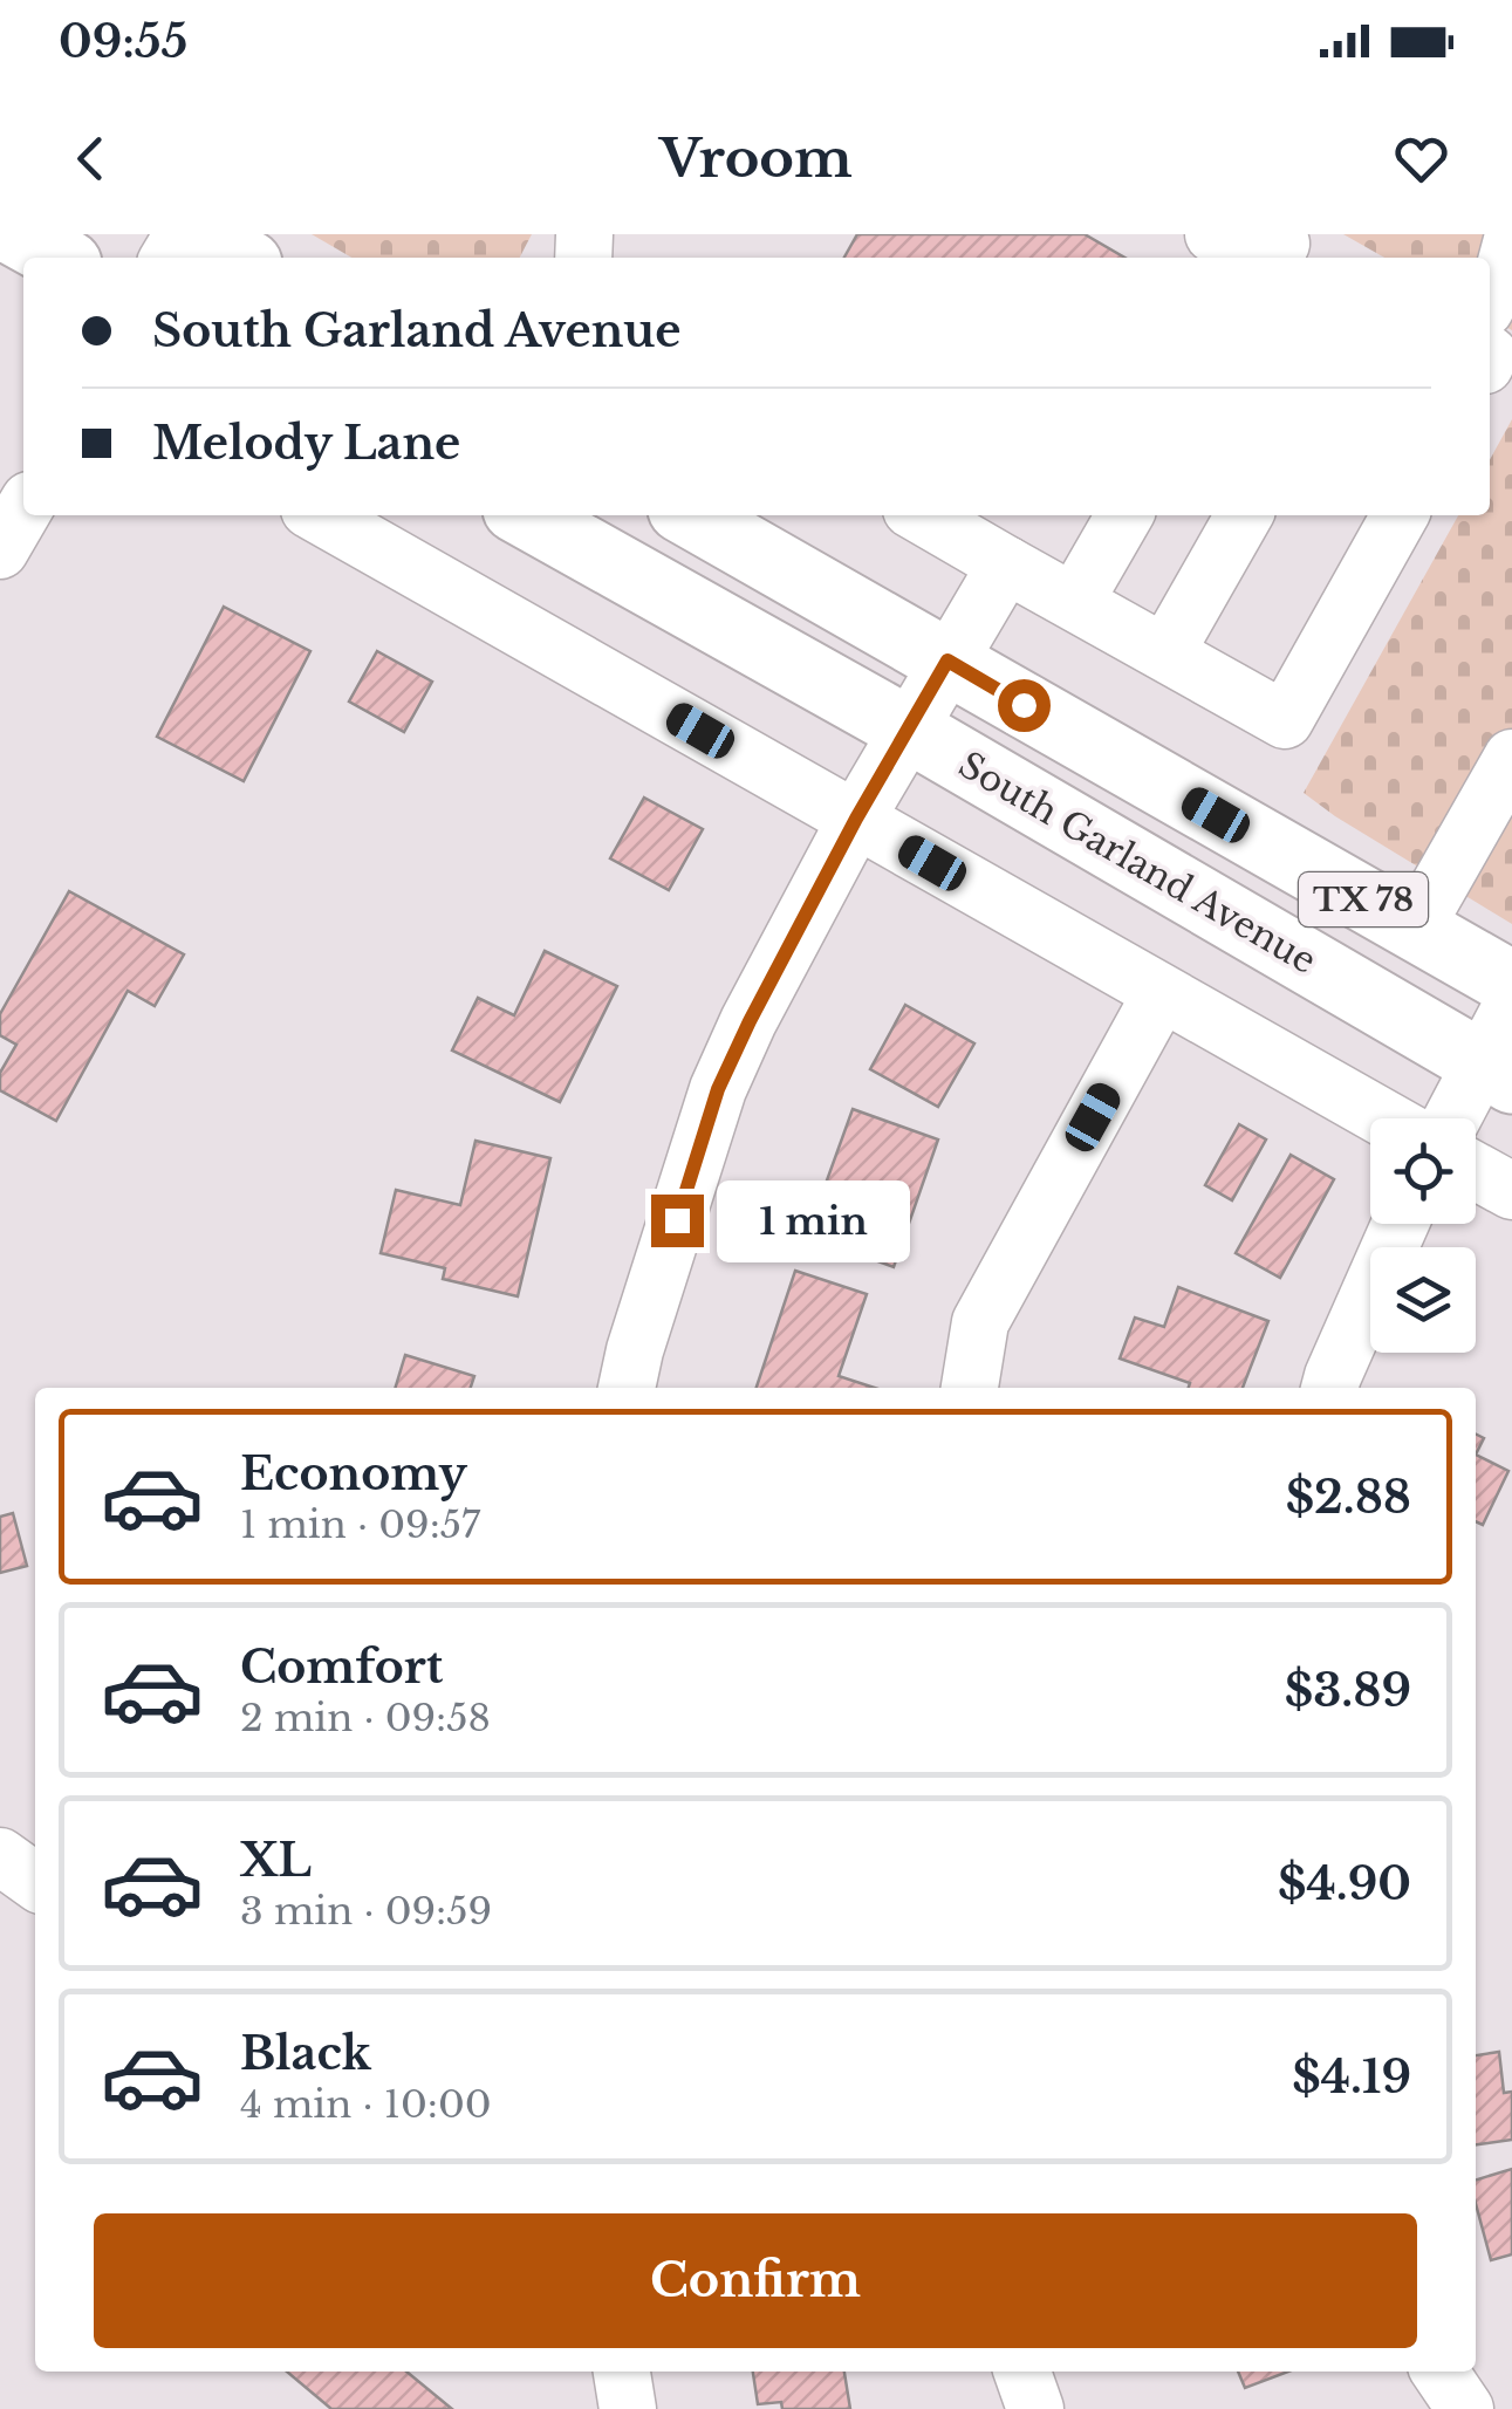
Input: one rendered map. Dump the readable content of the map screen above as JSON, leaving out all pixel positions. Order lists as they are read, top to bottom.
{
  "streets": {
    "main road": ["South Garland Avenue", "TX 78"]
  },
  "page": {
    "status": "09:55",
    "header": "Vroom",
    "banner": ["South Garland Avenue", "Melody Lane"],
    "bubble": "1 min",
    "list": [
      {
        "name": "Economy",
        "note": "1 min · 09:57",
        "value": "$2.88"
      },
      {
        "name": "Comfort",
        "note": "2 min · 09:58",
        "value": "$3.89"
      },
      {
        "name": "XL",
        "note": "3 min · 09:59",
        "value": "$4.90"
      },
      {
        "name": "Black",
        "note": "4 min · 10:00",
        "value": "$4.19"
      }
    ],
    "buttons": "Confirm"
  }
}
